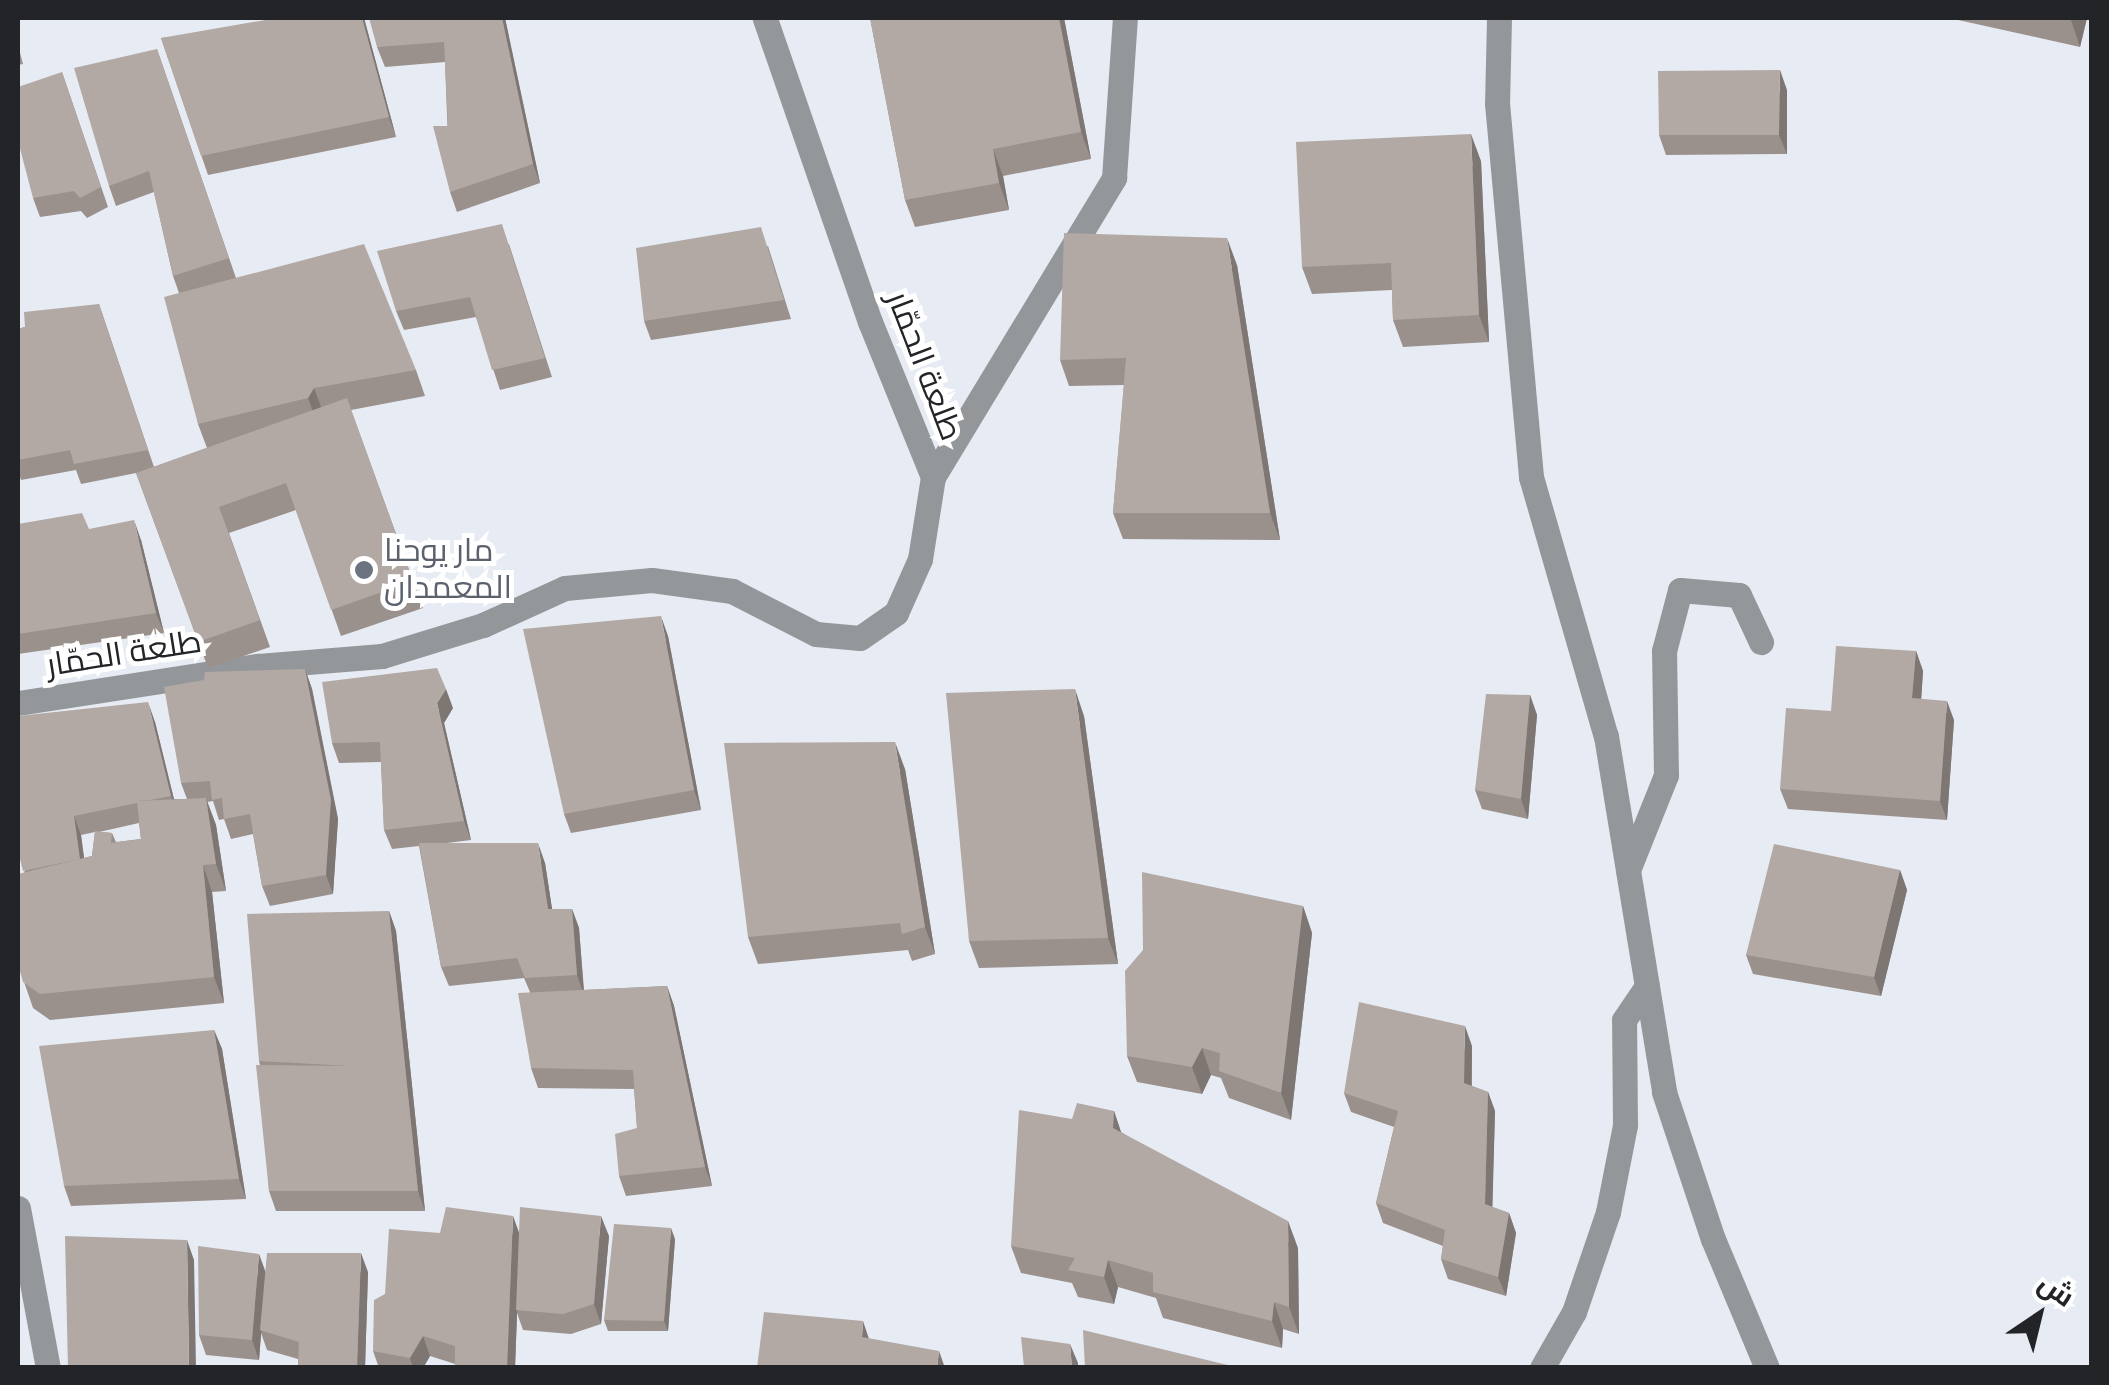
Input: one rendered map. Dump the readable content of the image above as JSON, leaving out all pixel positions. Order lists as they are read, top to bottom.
{
  "streets": {
    "street": ["طلعة الحمّار"]
  },
  "places": ["مار يوحنا المعمدان"],
  "north": "top right"
}
